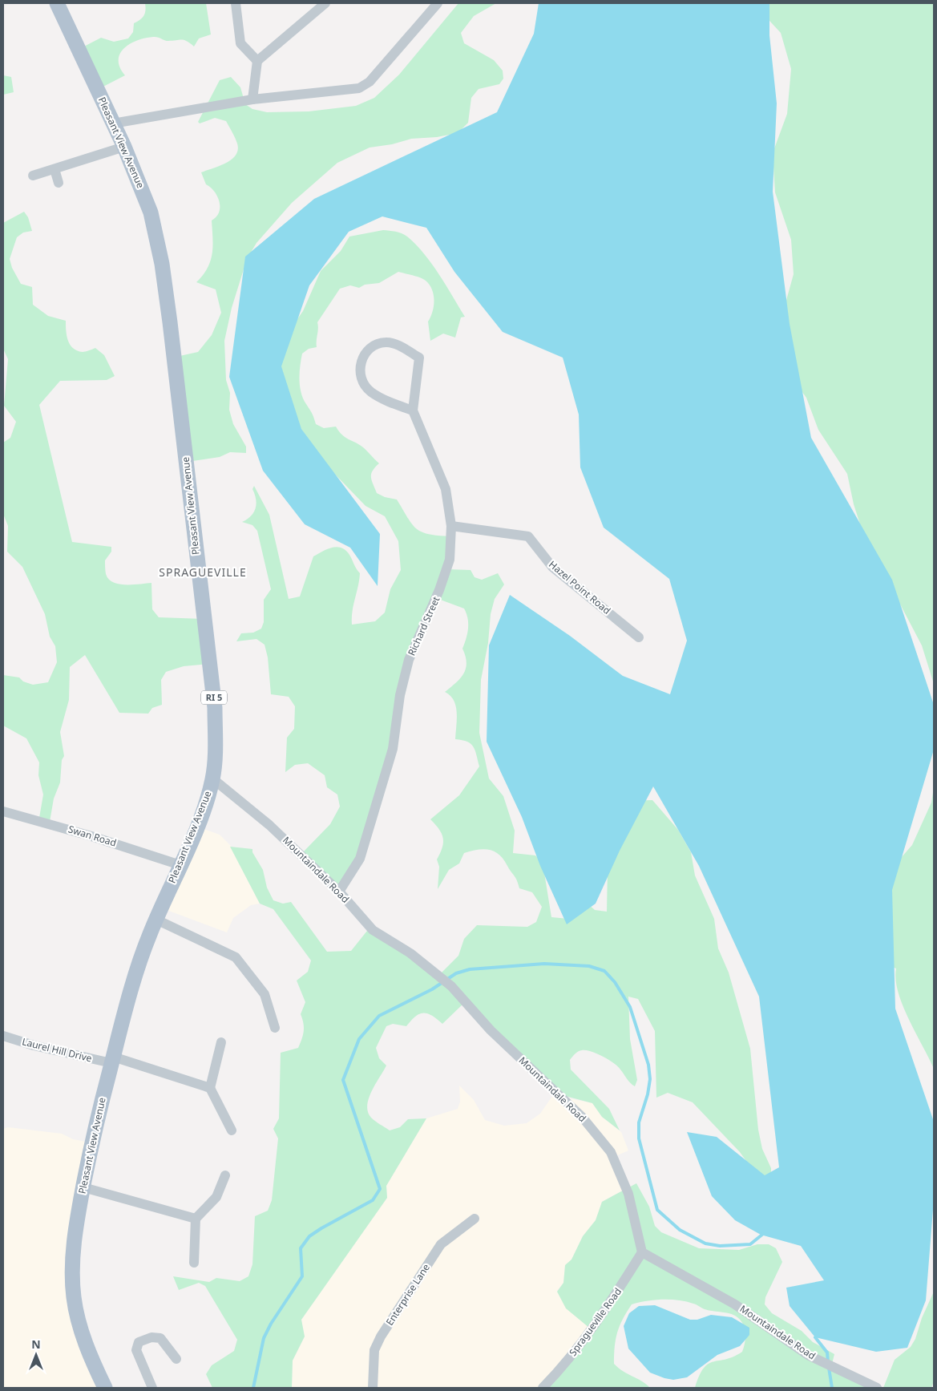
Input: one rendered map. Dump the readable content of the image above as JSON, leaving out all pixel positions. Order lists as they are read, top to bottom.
{
  "streets": {
    "main road": ["Pleasant View Avenue", "RI 5"],
    "street": [
      "Hazel Point Road",
      "Richard Street",
      "Swan Road",
      "Mountaindale Road",
      "Laurel Hill Drive",
      "Enterprise Lane",
      "Spragueville Road"
    ]
  },
  "crossings": [
    ["Pleasant View Avenue", "Swan Road"],
    ["Pleasant View Avenue", "Mountaindale Road"],
    ["Pleasant View Avenue", "Laurel Hill Drive"],
    ["Hazel Point Road", "Richard Street"],
    ["Richard Street", "Mountaindale Road"],
    ["Mountaindale Road", "Spragueville Road"]
  ],
  "districts": ["SPRAGUEVILLE"],
  "north": "top"
}
